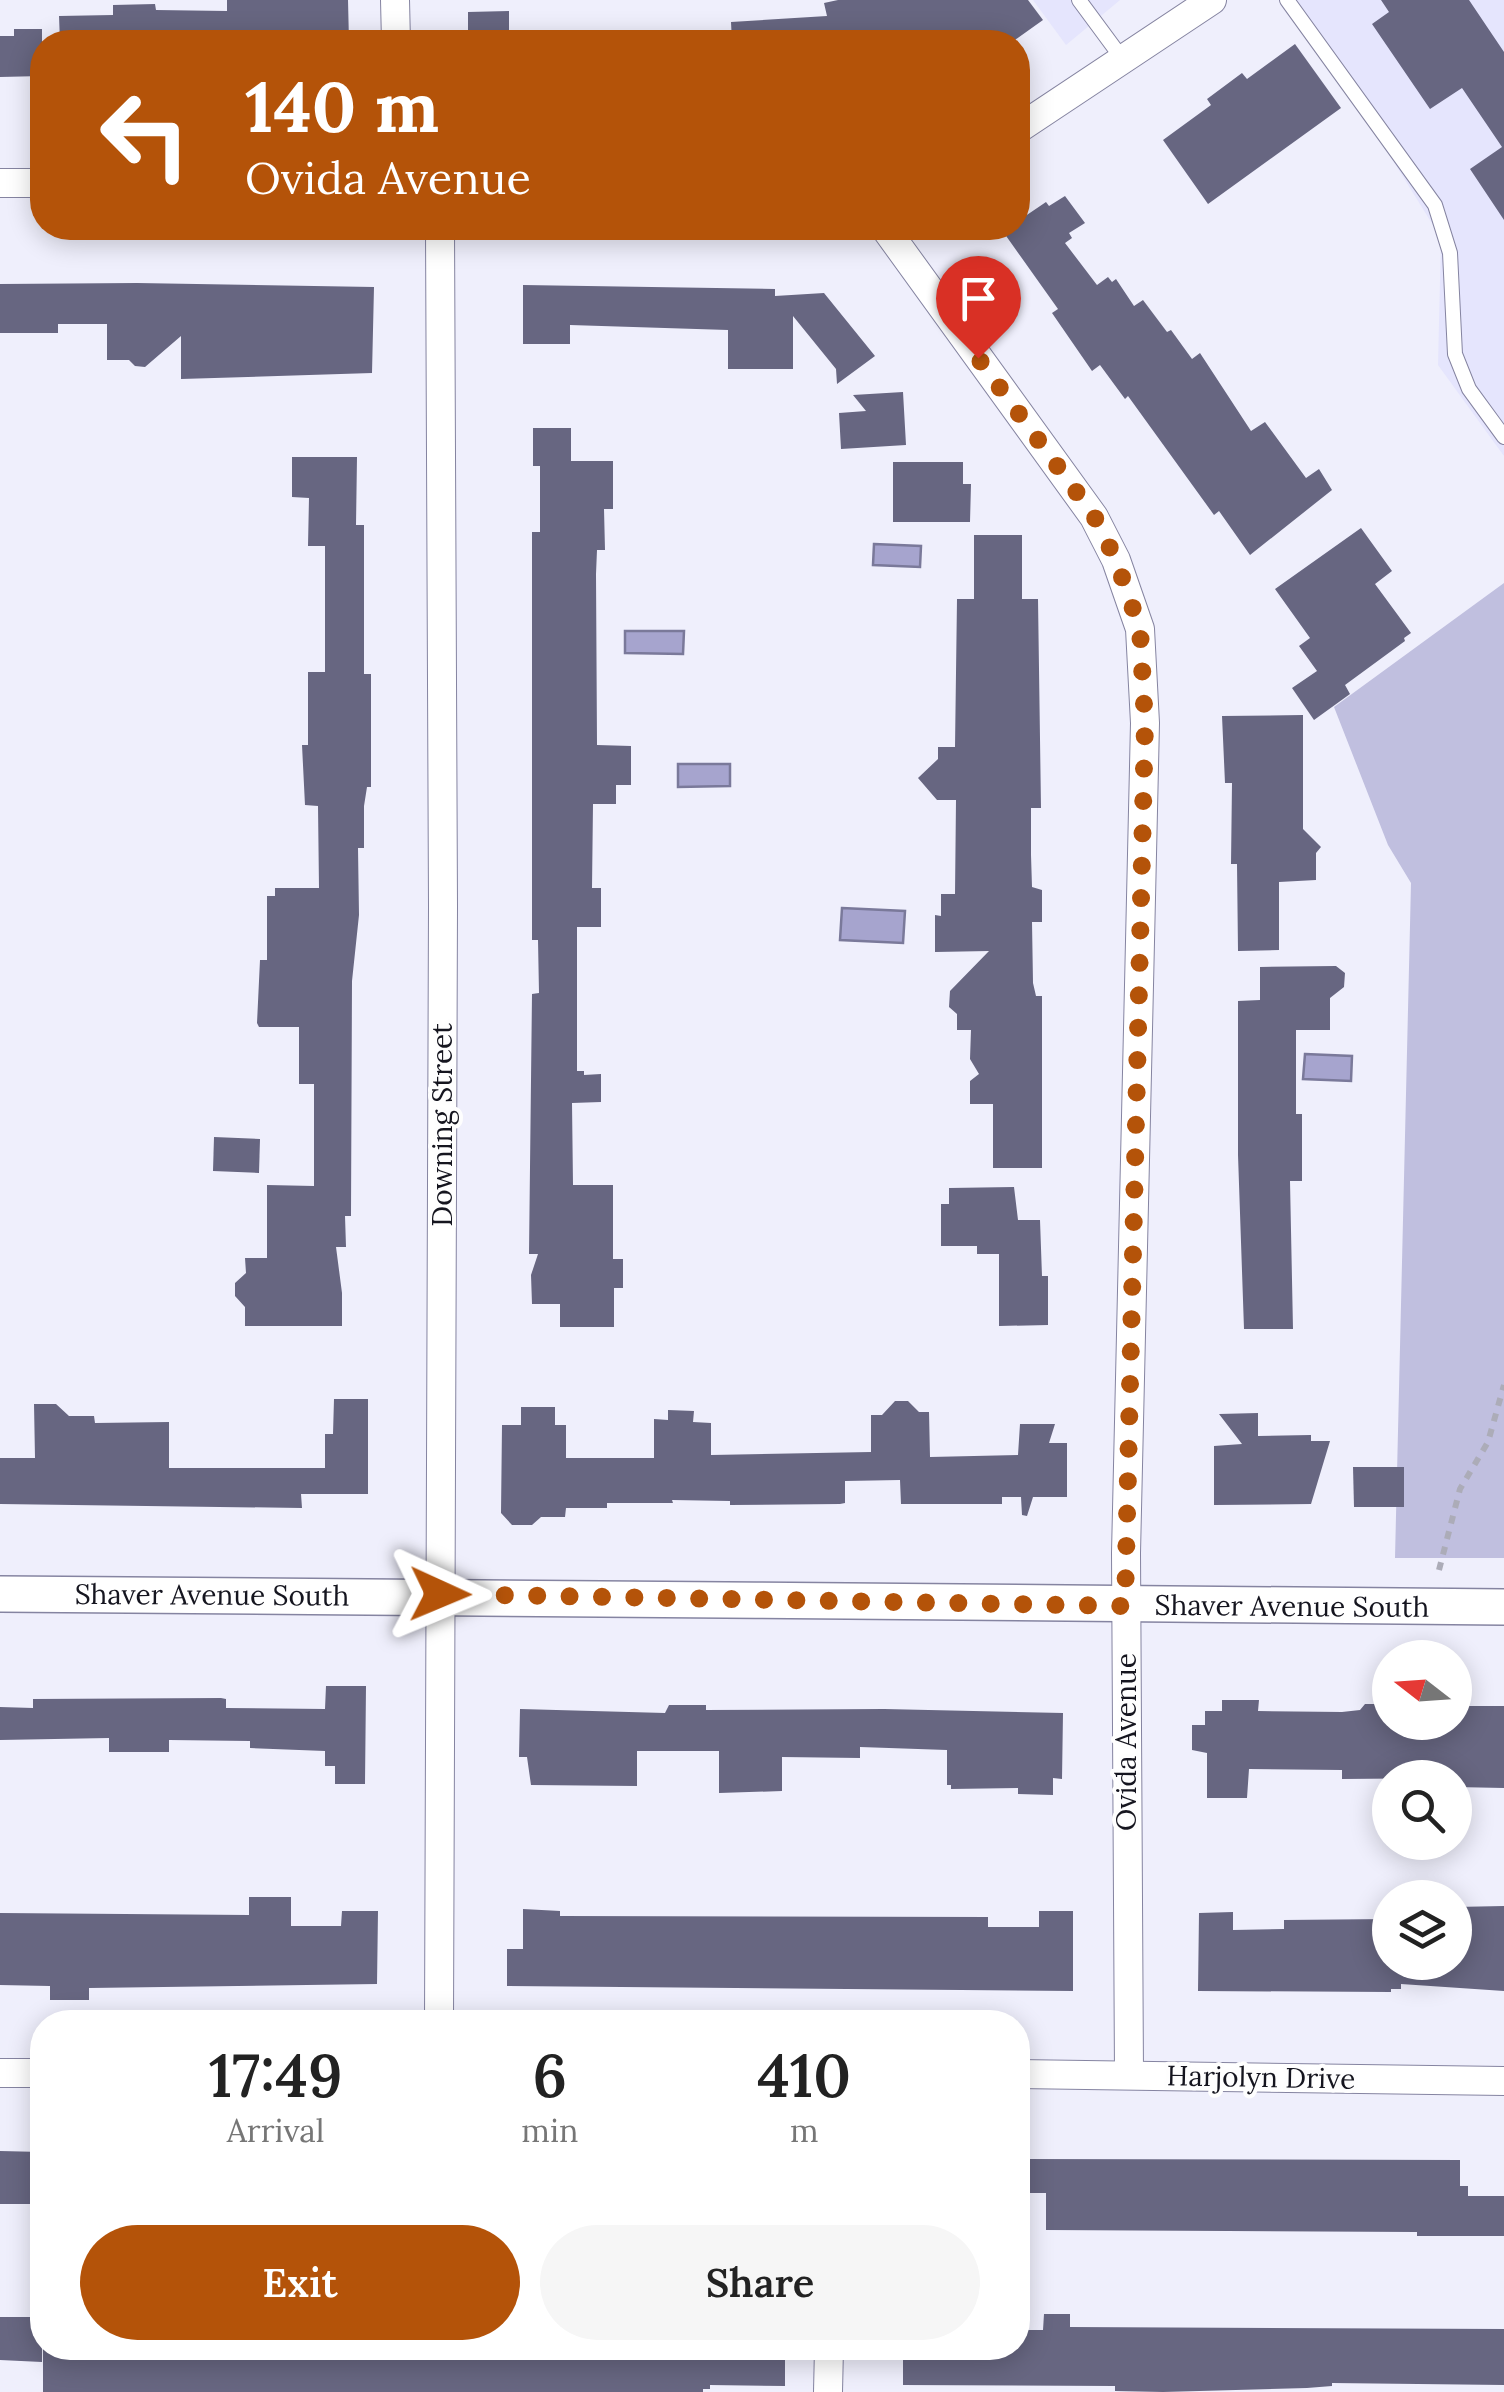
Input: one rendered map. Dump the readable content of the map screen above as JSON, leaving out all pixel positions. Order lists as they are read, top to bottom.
{
  "streets": {
    "street": [
      "Downing Street",
      "Shaver Avenue South",
      "Ovida Avenue",
      "Harjolyn Drive"
    ]
  },
  "crossings": [
    ["Downing Street", "Shaver Avenue South"],
    ["Shaver Avenue South", "Ovida Avenue"],
    ["Ovida Avenue", "Harjolyn Drive"]
  ],
  "north": "left",
  "page": {
    "turn": ["140 m", "Ovida Avenue"],
    "eta": [
      "17:49",
      "Arrival",
      "6",
      "min",
      "410",
      "m"
    ],
    "buttons": ["Exit", "Share"]
  }
}
